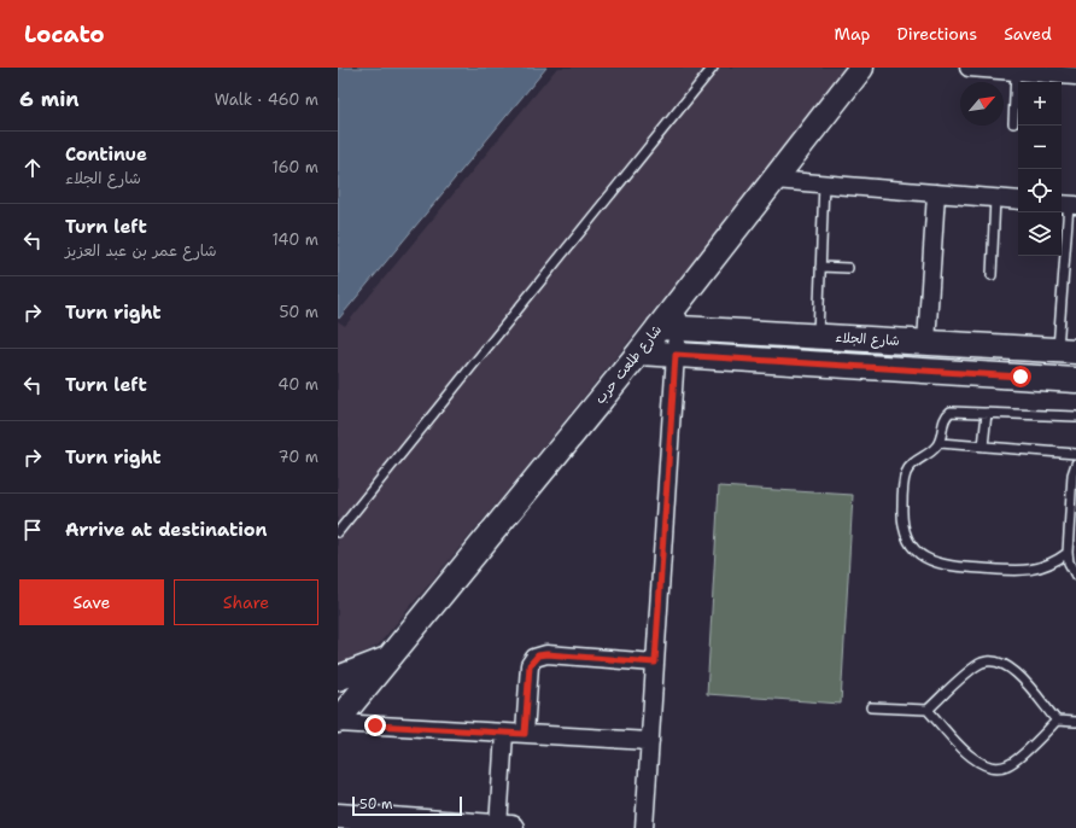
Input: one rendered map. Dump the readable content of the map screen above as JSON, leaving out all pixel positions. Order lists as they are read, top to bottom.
{
  "streets": {
    "main road": ["شارع الجلاء", "شارع طلعت حرب"]
  },
  "crossings": [
    ["شارع الجلاء", "شارع طلعت حرب"]
  ],
  "scale_bar": "50 m",
  "north": "top right",
  "page": {
    "header": "Locato",
    "nav": ["Map", "Directions", "Saved"],
    "heading": ["6 min", "Walk · 460 m"],
    "map_buttons": ["+", "−"],
    "list": [
      ["Continue", "شارع الجلاء", "160 m"],
      ["Turn left", "شارع عمر بن عبد العزيز", "140 m"],
      ["Turn right", "50 m"],
      ["Turn left", "40 m"],
      ["Turn right", "70 m"],
      "Arrive at destination"
    ],
    "buttons": ["Save", "Share"],
    "scale": "50 m"
  }
}
